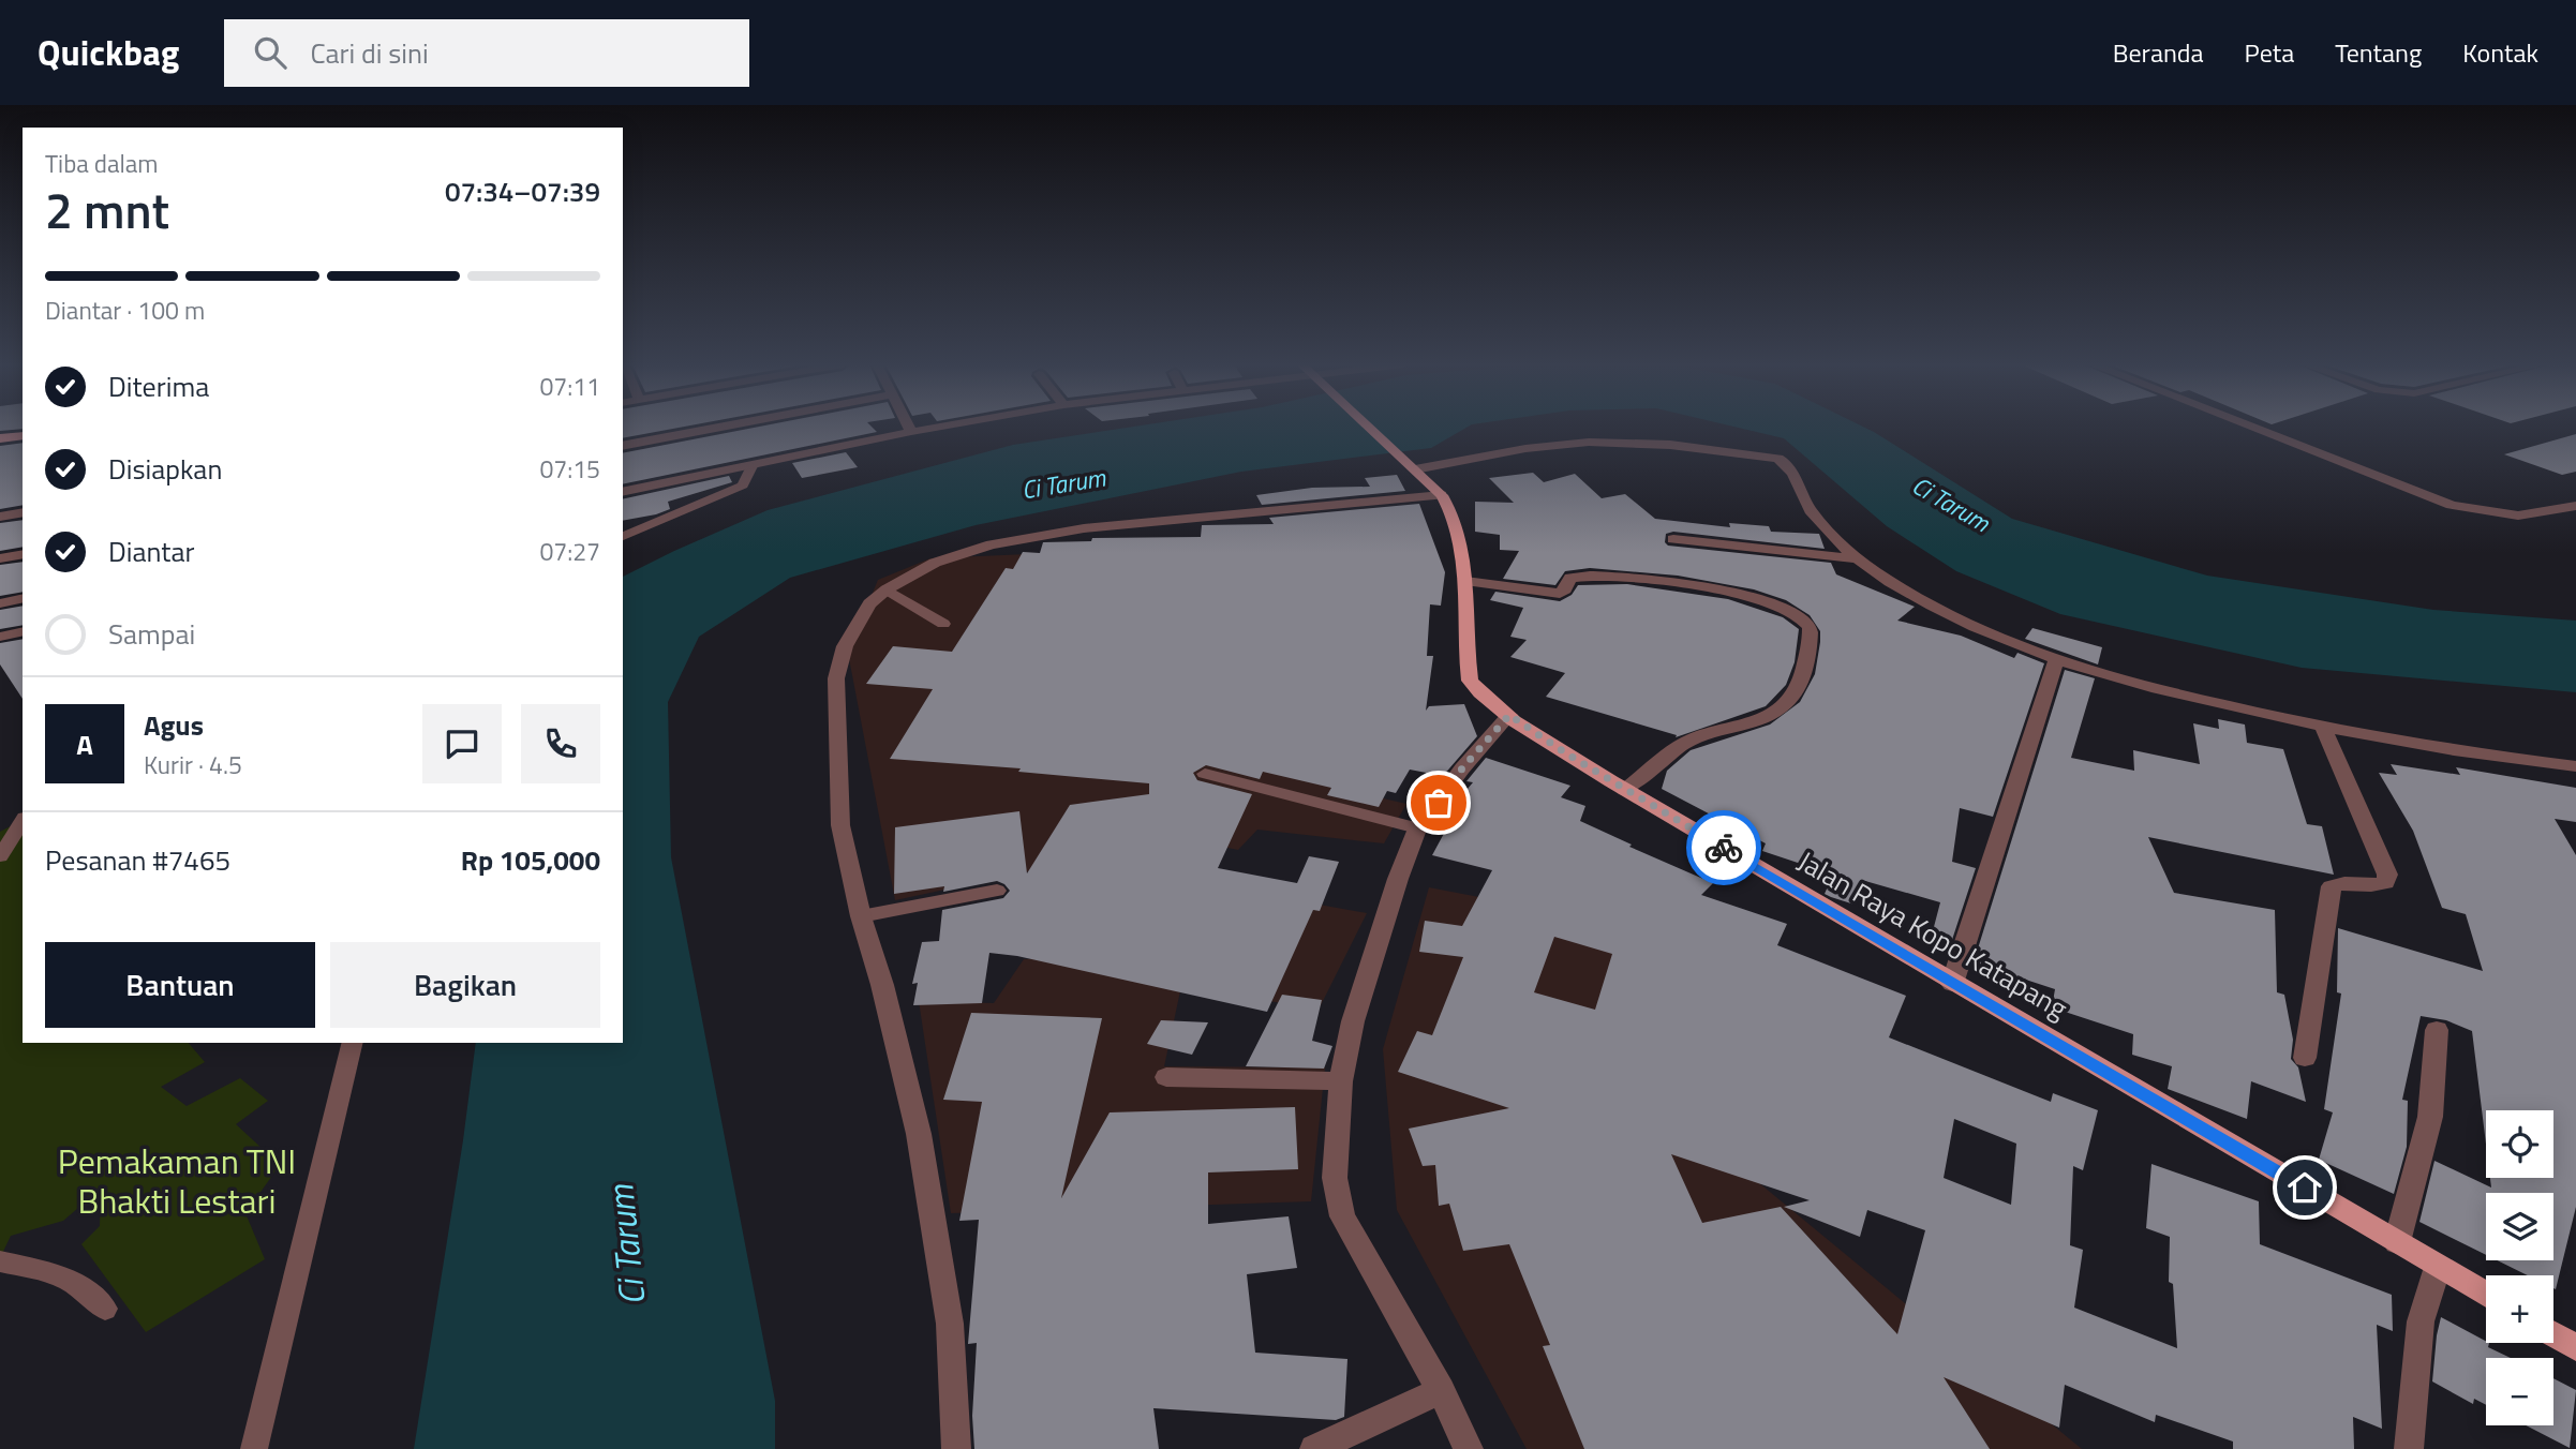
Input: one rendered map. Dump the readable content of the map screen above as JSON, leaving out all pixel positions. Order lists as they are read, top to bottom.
{
  "streets": {
    "main road": ["Jalan Raya Kopo Katapang"]
  },
  "water": ["Ci Tarum"],
  "parks": ["Pemakaman TNI Bhakti Lestari"],
  "page": {
    "header": "Quickbag",
    "search": "Cari di sini",
    "nav": [
      "Beranda",
      "Peta",
      "Tentang",
      "Kontak"
    ],
    "heading": ["2 mnt", "Tiba dalam", "07:34–07:39"],
    "panel": [
      "Agus",
      "Kurir · 4.5",
      "Pesanan #7465",
      "Rp 105,000"
    ],
    "bar": "Diantar · 100 m",
    "list": [
      ["Diterima", "07:11"],
      ["Disiapkan", "07:15"],
      ["Diantar", "07:27"],
      "Sampai"
    ],
    "round": "A",
    "buttons": ["Bantuan", "Bagikan"],
    "map_buttons": ["+", "−"]
  }
}
